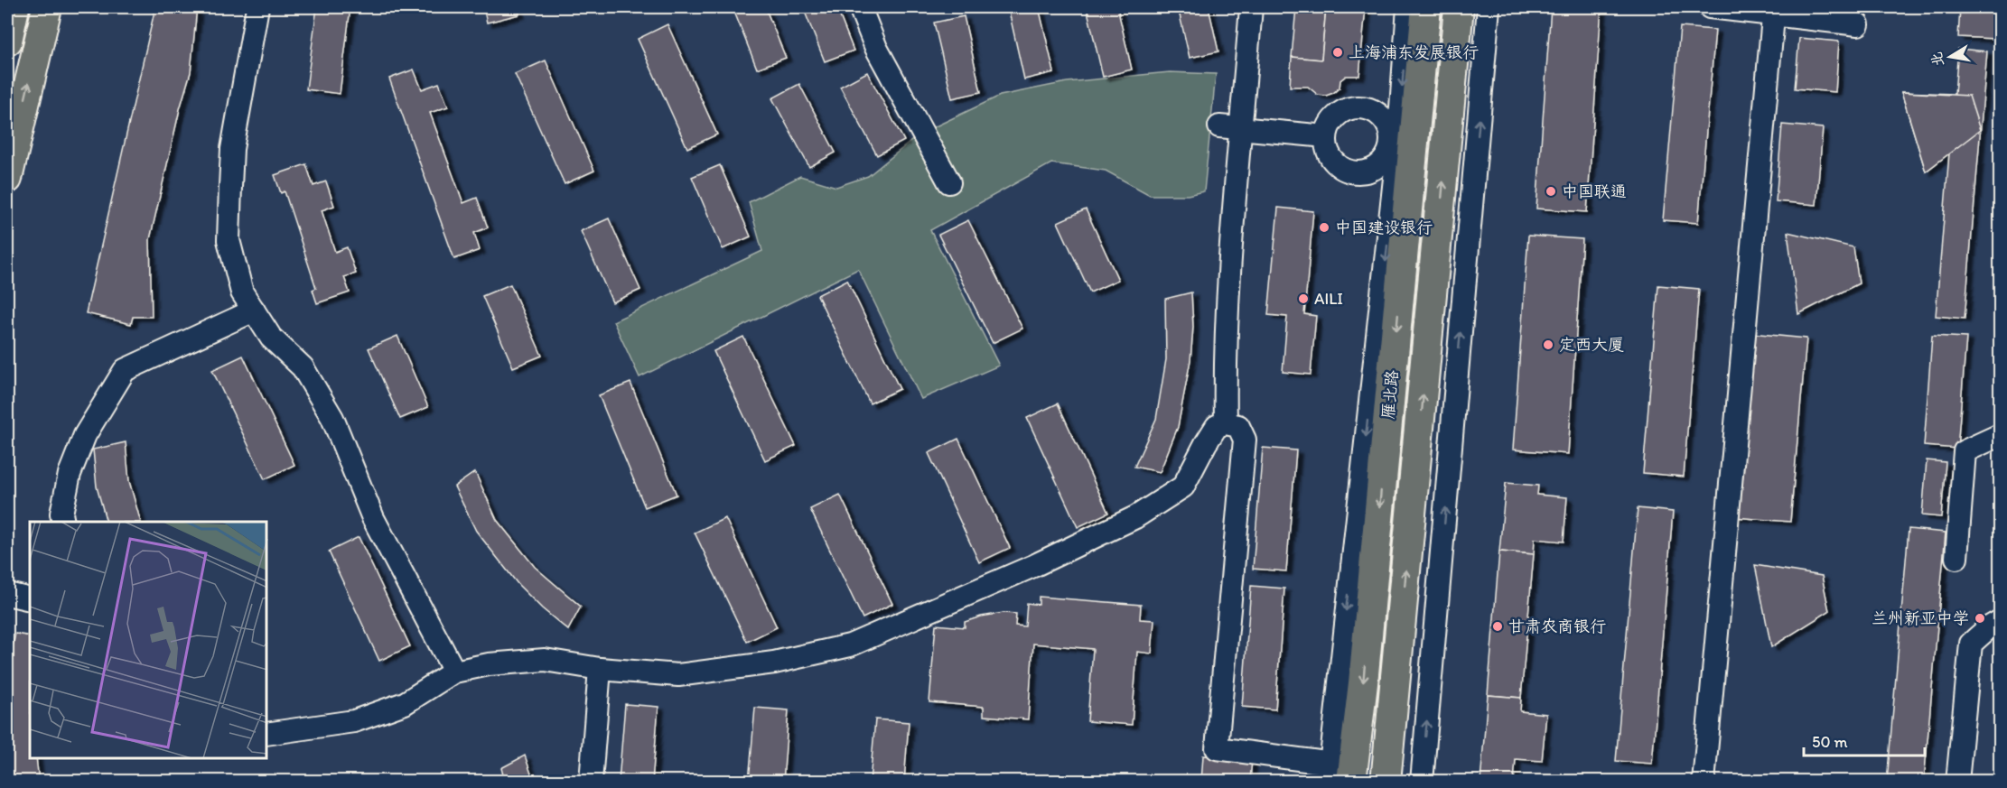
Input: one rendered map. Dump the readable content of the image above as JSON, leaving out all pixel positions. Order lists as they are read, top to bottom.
{
  "streets": {
    "main road": ["雁北路"]
  },
  "places": [
    "上海浦东发展银行",
    "中国联通",
    "中国建设银行",
    "AILI",
    "定西大厦",
    "兰州新亚中学",
    "甘肃农商银行"
  ],
  "scale_bar": "50 m",
  "north": "left"
}
